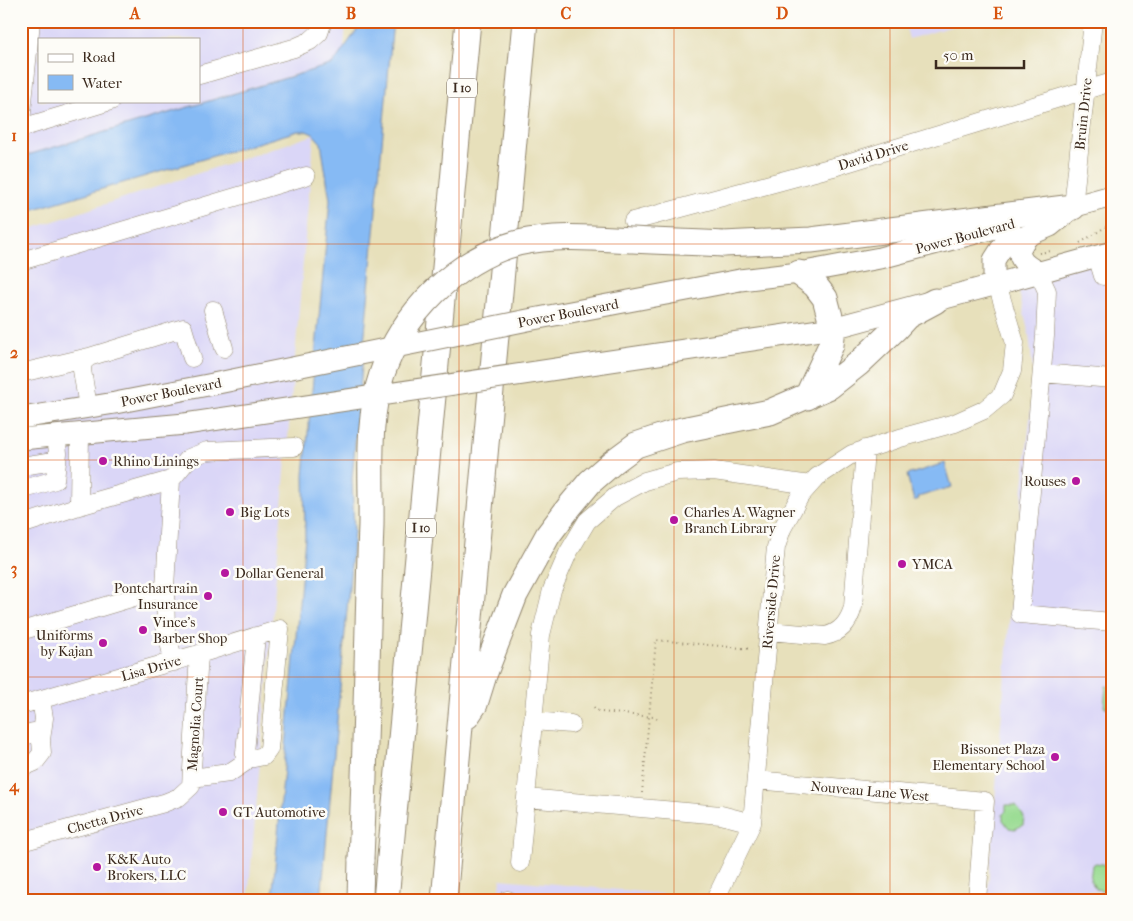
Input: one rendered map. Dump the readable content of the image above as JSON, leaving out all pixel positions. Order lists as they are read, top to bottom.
{
  "streets": {
    "highway": ["I 10"],
    "main road": ["Power Boulevard"],
    "street": [
      "Bruin Drive",
      "David Drive",
      "Riverside Drive",
      "Lisa Drive",
      "Magnolia Court",
      "Nouveau Lane West",
      "Chetta Drive"
    ]
  },
  "crossings": [
    ["Bruin Drive", "David Drive"],
    ["Bruin Drive", "Power Boulevard"],
    ["Power Boulevard", "Riverside Drive"],
    ["Riverside Drive", "Nouveau Lane West"],
    ["Lisa Drive", "Magnolia Court"],
    ["Magnolia Court", "Chetta Drive"]
  ],
  "places": [
    "Rhino Linings",
    "Rouses",
    "Big Lots",
    "Charles A. Wagner Branch Library",
    "YMCA",
    "Dollar General",
    "Pontchartrain Insurance",
    "Vince's Barber Shop",
    "Uniforms by Kajan",
    "Bissonet Plaza Elementary School",
    "GT Automotive",
    "K&K Auto Brokers, LLC"
  ],
  "legend": ["Road", "Water"],
  "scale_bar": "50 m",
  "grid": {
    "columns": [
      "A",
      "B",
      "C",
      "D",
      "E"
    ],
    "rows": [
      "1",
      "2",
      "3",
      "4"
    ]
  }
}
